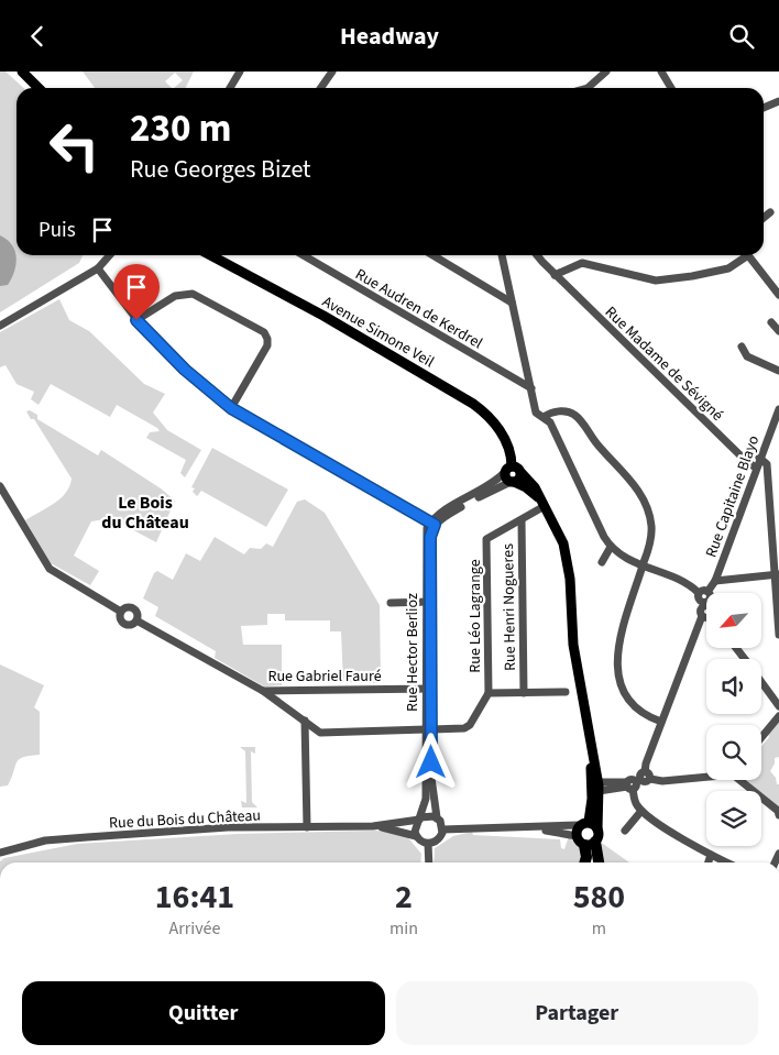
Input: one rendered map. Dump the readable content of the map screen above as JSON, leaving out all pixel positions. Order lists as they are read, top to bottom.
{
  "streets": {
    "main road": ["Avenue Simone Veil"],
    "street": [
      "Rue Audren de Kerdrel",
      "Rue Madame de Sévigné",
      "Rue Capitaine Blayo",
      "Rue Henri Nogueres",
      "Rue Léo Lagrange",
      "Rue Hector Berlioz",
      "Rue Gabriel Fauré",
      "Rue du Bois du Château"
    ]
  },
  "crossings": [
    ["Rue Madame de Sévigné", "Rue Capitaine Blayo"],
    ["Rue Henri Nogueres", "Rue Léo Lagrange"],
    ["Rue Hector Berlioz", "Rue Gabriel Fauré"],
    ["Rue Hector Berlioz", "Rue du Bois du Château"]
  ],
  "districts": ["Le Bois du Château"],
  "north": "bottom left",
  "page": {
    "header": "Headway",
    "turn": ["230 m", "Rue Georges Bizet"],
    "then": "Puis",
    "eta": [
      "16:41",
      "Arrivée",
      "2",
      "min",
      "580",
      "m"
    ],
    "buttons": ["Quitter", "Partager"]
  }
}
